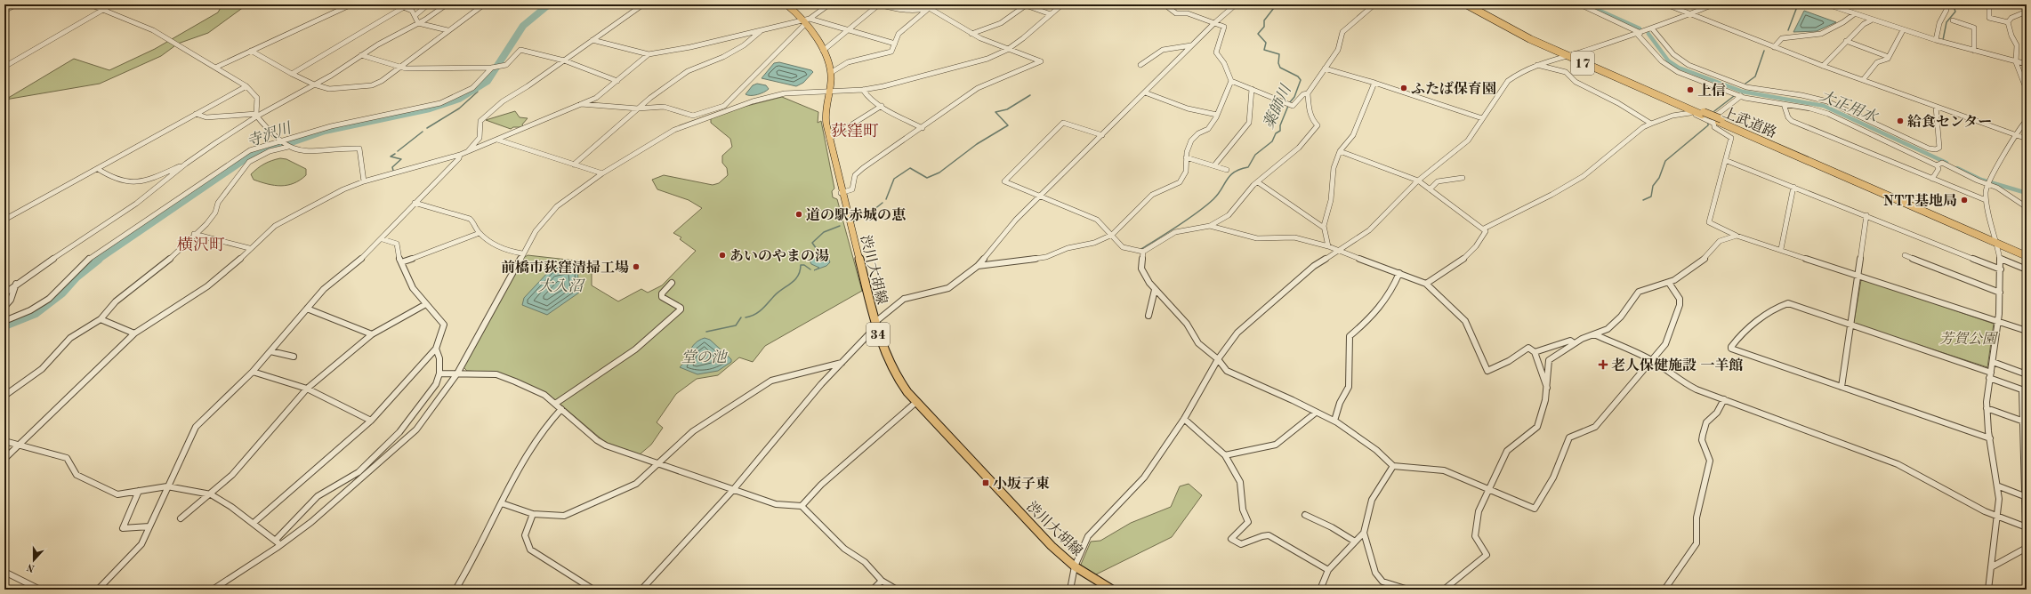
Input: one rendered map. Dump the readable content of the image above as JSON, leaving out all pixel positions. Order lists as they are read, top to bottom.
{
  "streets": {
    "highway": ["17", "上武道路"],
    "main road": ["渋川大胡線", "34"]
  },
  "districts": ["荻窪町", "横沢町"],
  "water": [
    "大正用水",
    "薬師川",
    "寺沢川",
    "大入沼",
    "堂の池"
  ],
  "parks": ["芳賀公園"],
  "places": {
    "other": [
      "ふたば保育園",
      "上信",
      "給食センター",
      "NTT基地局",
      "道の駅赤城の恵",
      "あいのやまの湯",
      "前橋市荻窪清掃工場"
    ],
    "health": ["老人保健施設 一羊館"],
    "transit": ["小坂子東"]
  },
  "north": "bottom"
}
